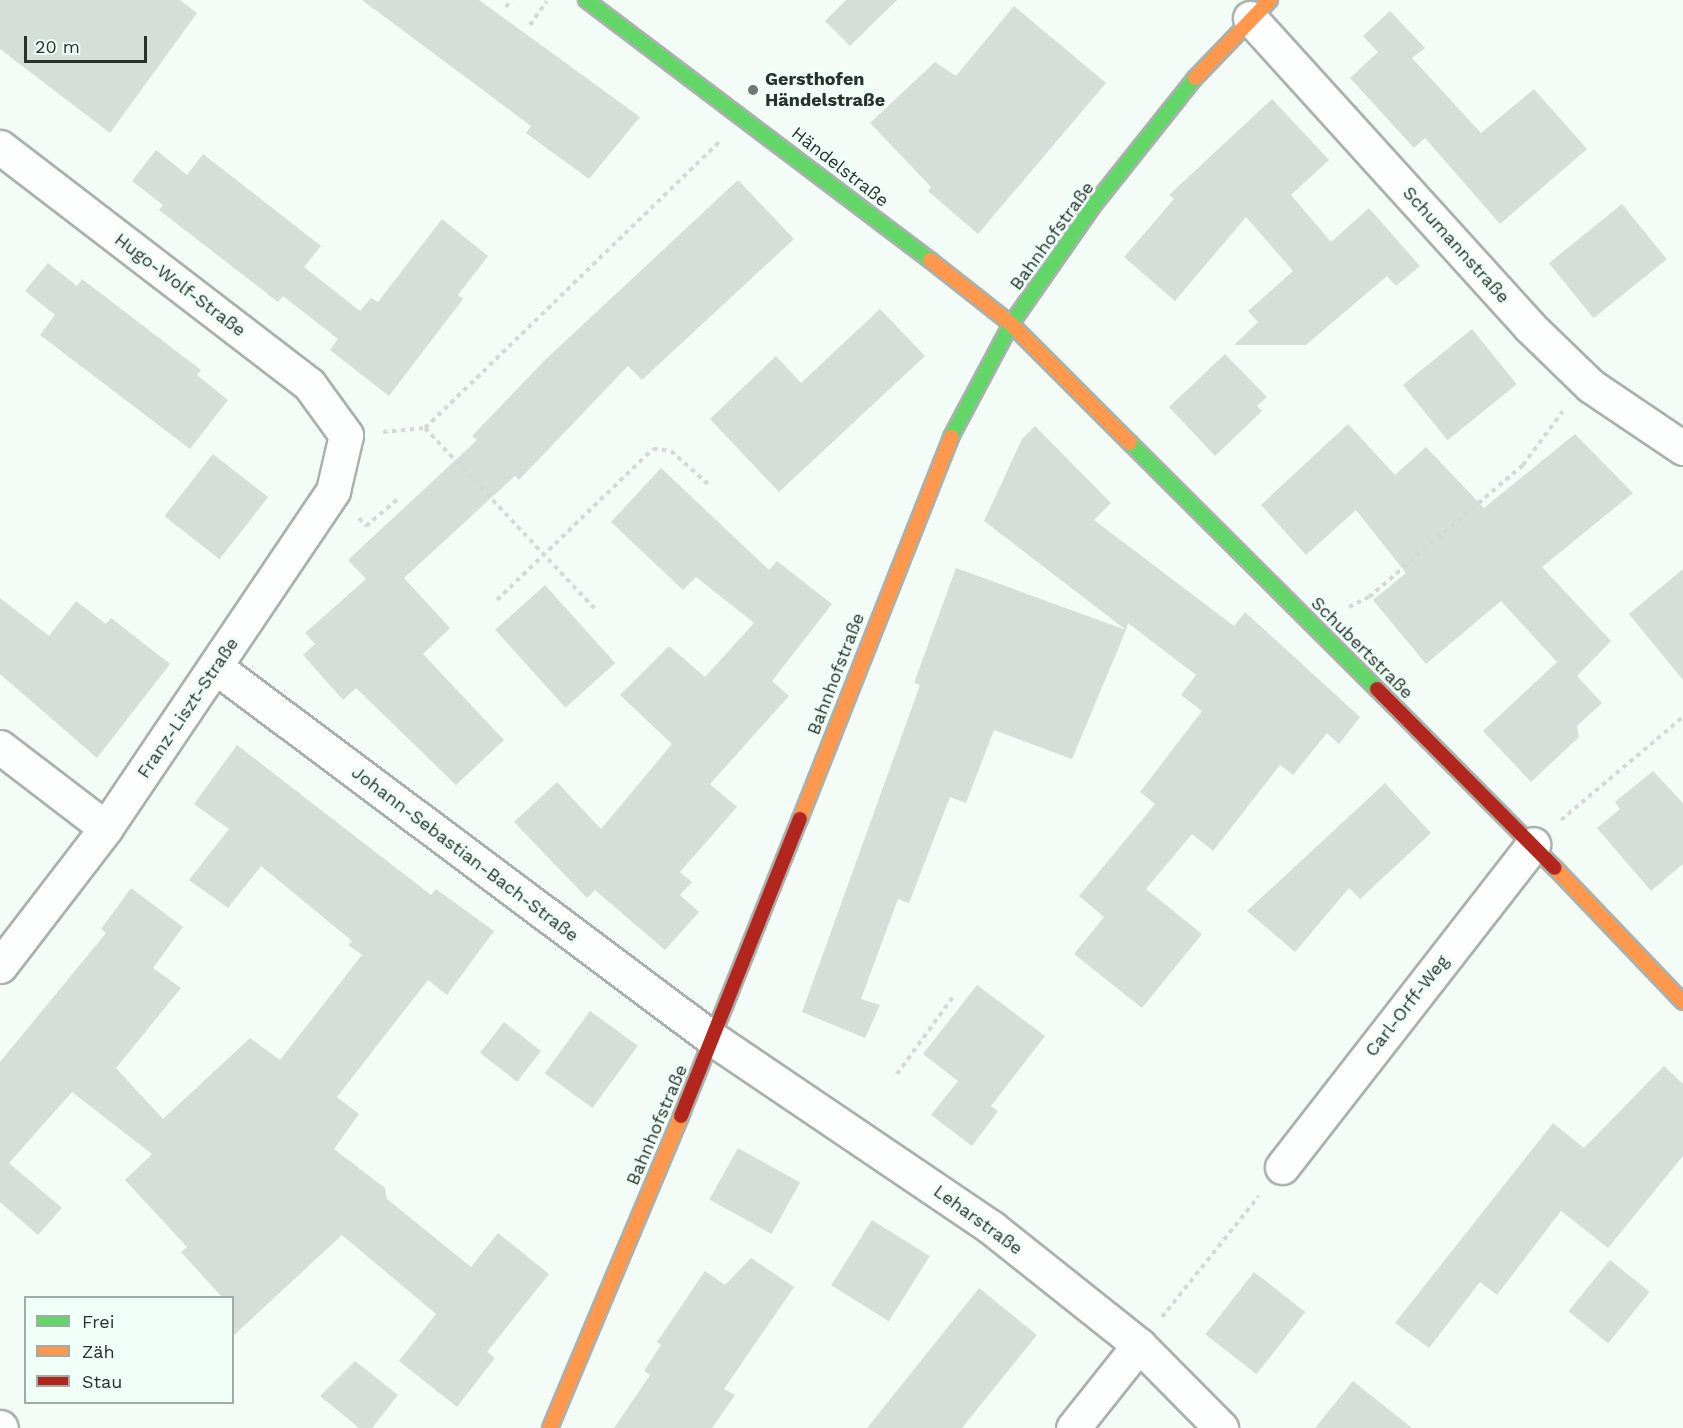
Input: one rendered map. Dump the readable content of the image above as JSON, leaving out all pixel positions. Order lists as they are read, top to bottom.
{
  "streets": {
    "main road": ["Händelstraße", "Bahnhofstraße", "Schubertstraße"],
    "street": [
      "Schumannstraße",
      "Hugo-Wolf-Straße",
      "Franz-Liszt-Straße",
      "Johann-Sebastian-Bach-Straße",
      "Carl-Orff-Weg",
      "Leharstraße"
    ]
  },
  "crossings": [
    ["Händelstraße", "Bahnhofstraße"],
    ["Händelstraße", "Schubertstraße"],
    ["Bahnhofstraße", "Schumannstraße"],
    ["Bahnhofstraße", "Schubertstraße"],
    ["Bahnhofstraße", "Johann-Sebastian-Bach-Straße"],
    ["Bahnhofstraße", "Leharstraße"],
    ["Hugo-Wolf-Straße", "Franz-Liszt-Straße"],
    ["Schubertstraße", "Carl-Orff-Weg"],
    ["Franz-Liszt-Straße", "Johann-Sebastian-Bach-Straße"],
    ["Johann-Sebastian-Bach-Straße", "Leharstraße"]
  ],
  "places": ["Gersthofen Händelstraße"],
  "legend": ["Frei", "Zäh", "Stau"],
  "scale_bar": "20 m"
}
